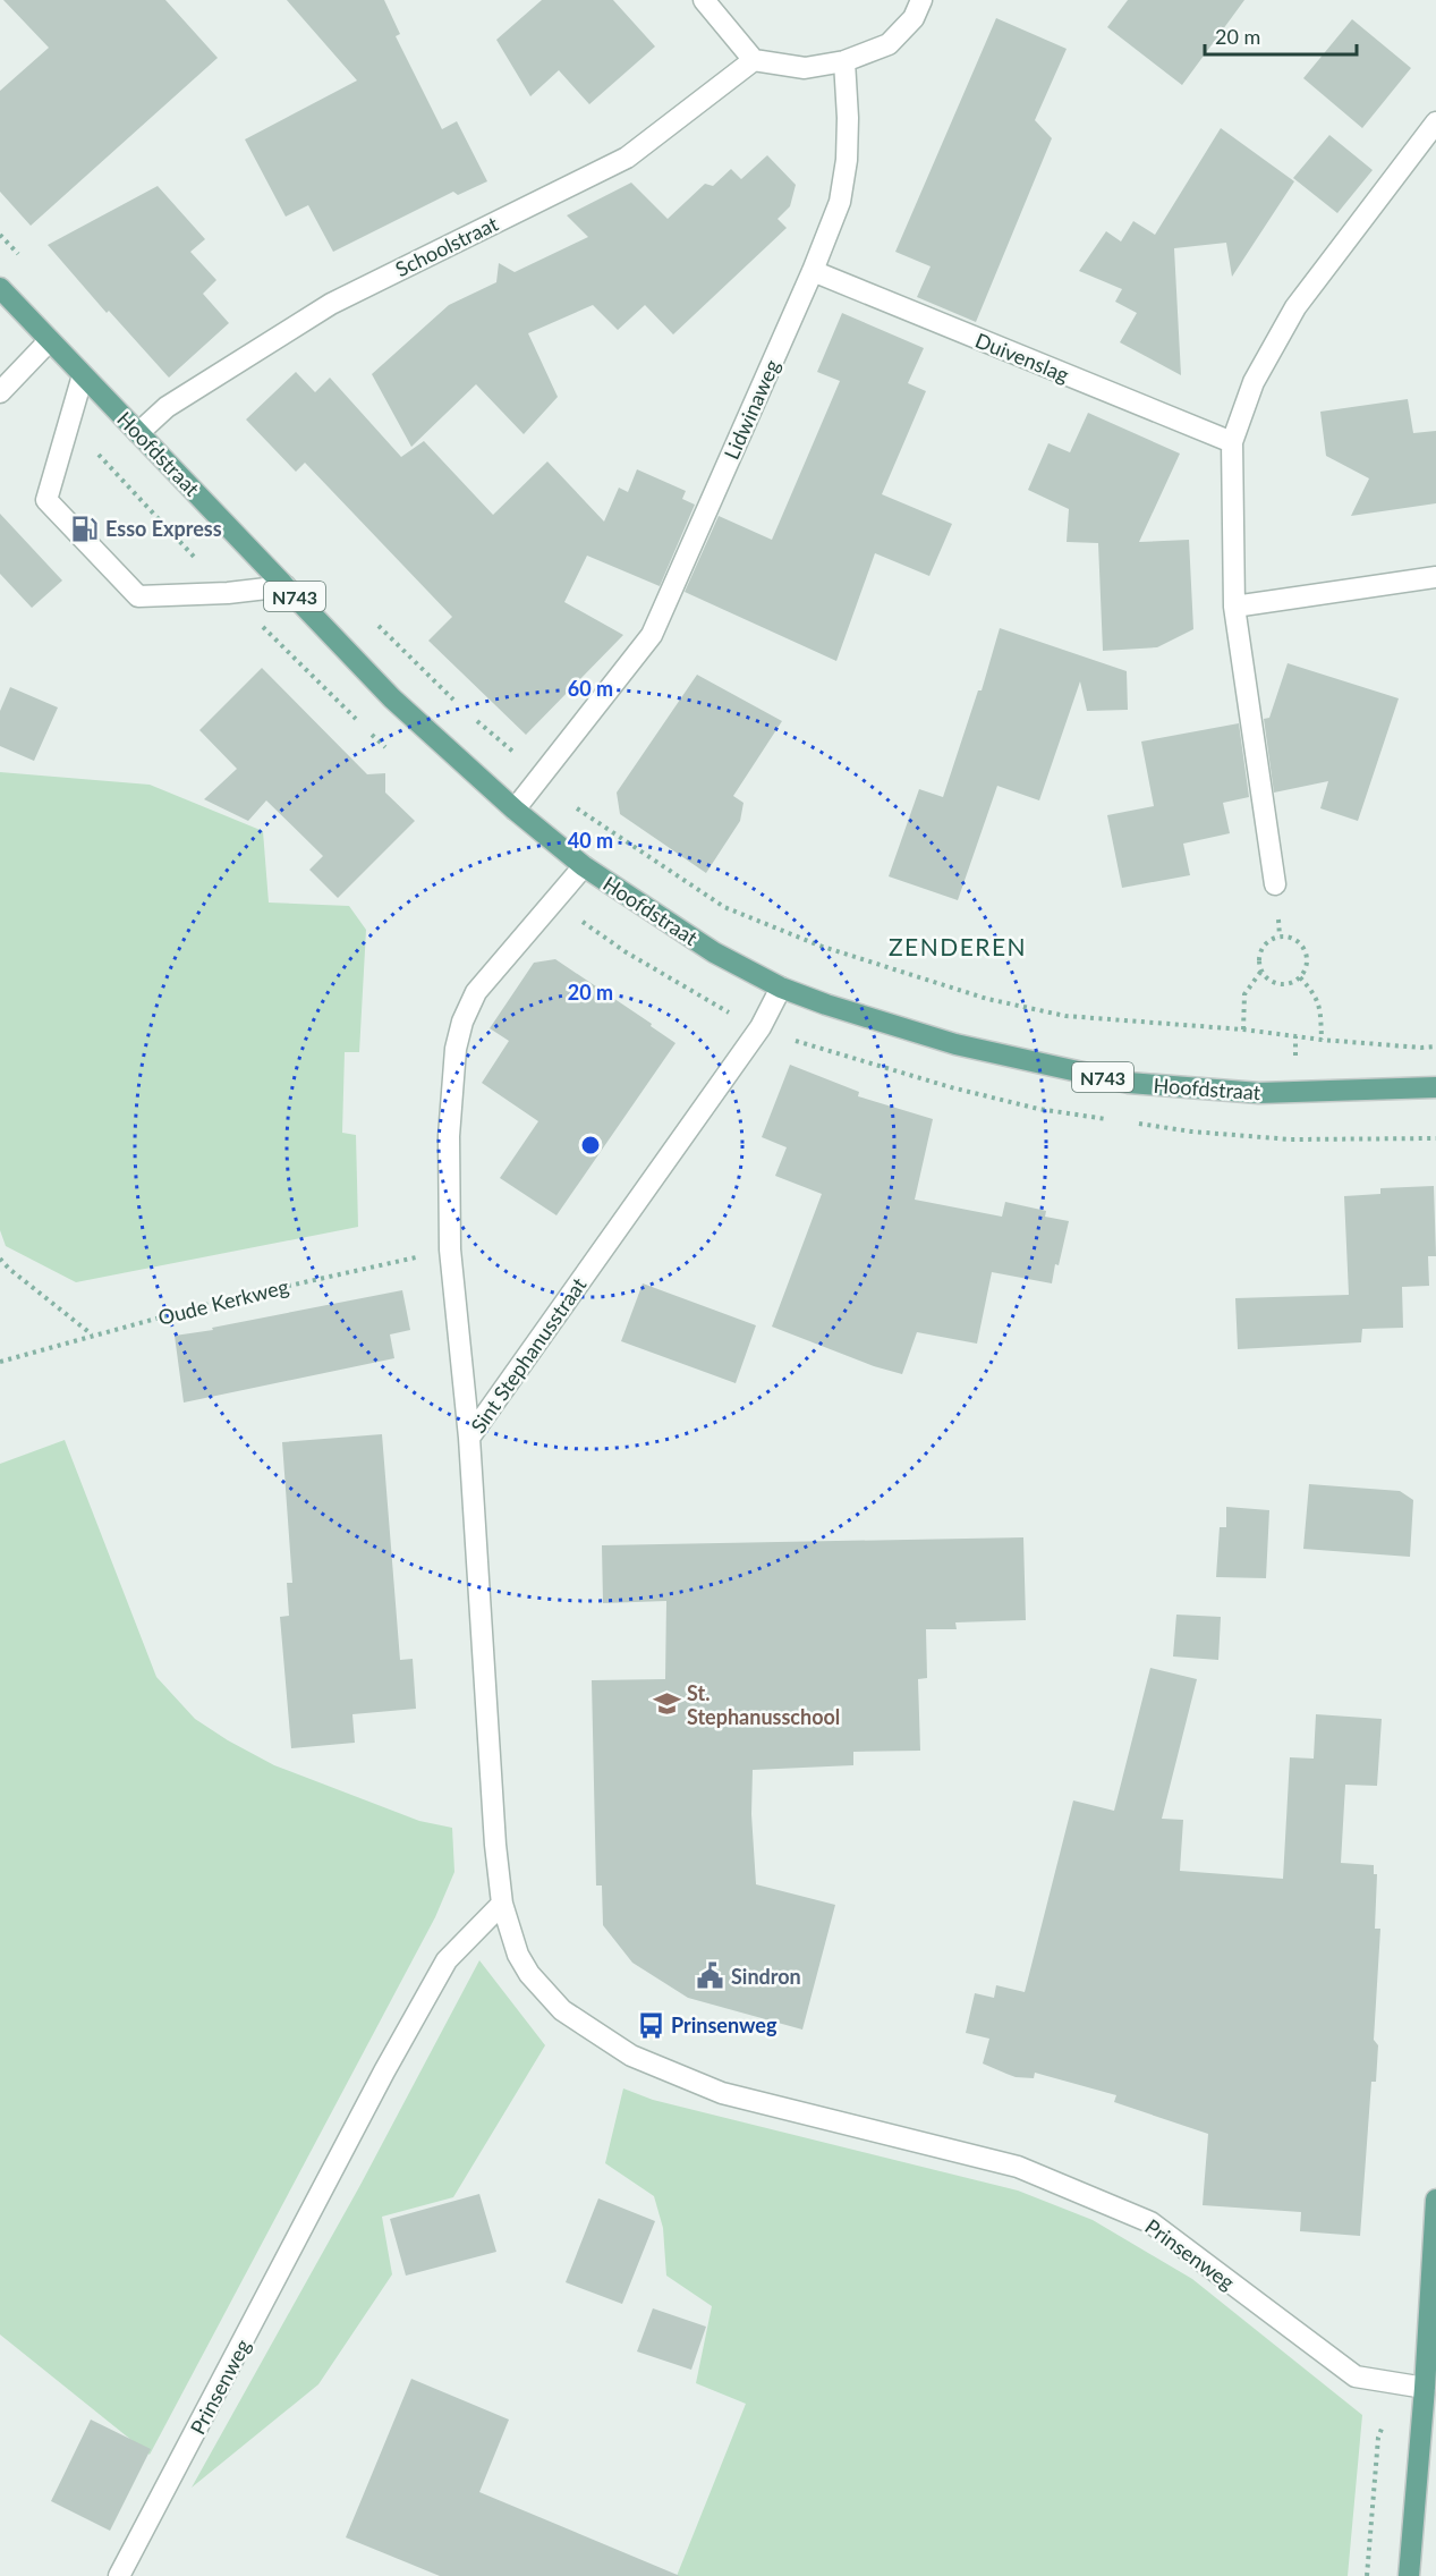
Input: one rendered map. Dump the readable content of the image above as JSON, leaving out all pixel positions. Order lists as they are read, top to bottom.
{
  "streets": {
    "main road": ["Hoofdstraat", "N743"],
    "street": [
      "Schoolstraat",
      "Duivenslag",
      "Lidwinaweg",
      "Sint Stephanusstraat",
      "Prinsenweg"
    ],
    "path": ["Oude Kerkweg"]
  },
  "crossings": [
    ["Schoolstraat", "Hoofdstraat"],
    ["Duivenslag", "Lidwinaweg"],
    ["Lidwinaweg", "Hoofdstraat"],
    ["Hoofdstraat", "Sint Stephanusstraat"],
    ["Sint Stephanusstraat", "Prinsenweg"]
  ],
  "districts": ["ZENDEREN"],
  "places": {
    "fuel station": ["Esso Express"],
    "school or university": ["St. Stephanusschool"],
    "public building": ["Sindron"],
    "bus stop": ["Prinsenweg"]
  },
  "scale_bar": "20 m",
  "rings": ["60 m", "40 m", "20 m"]
}
